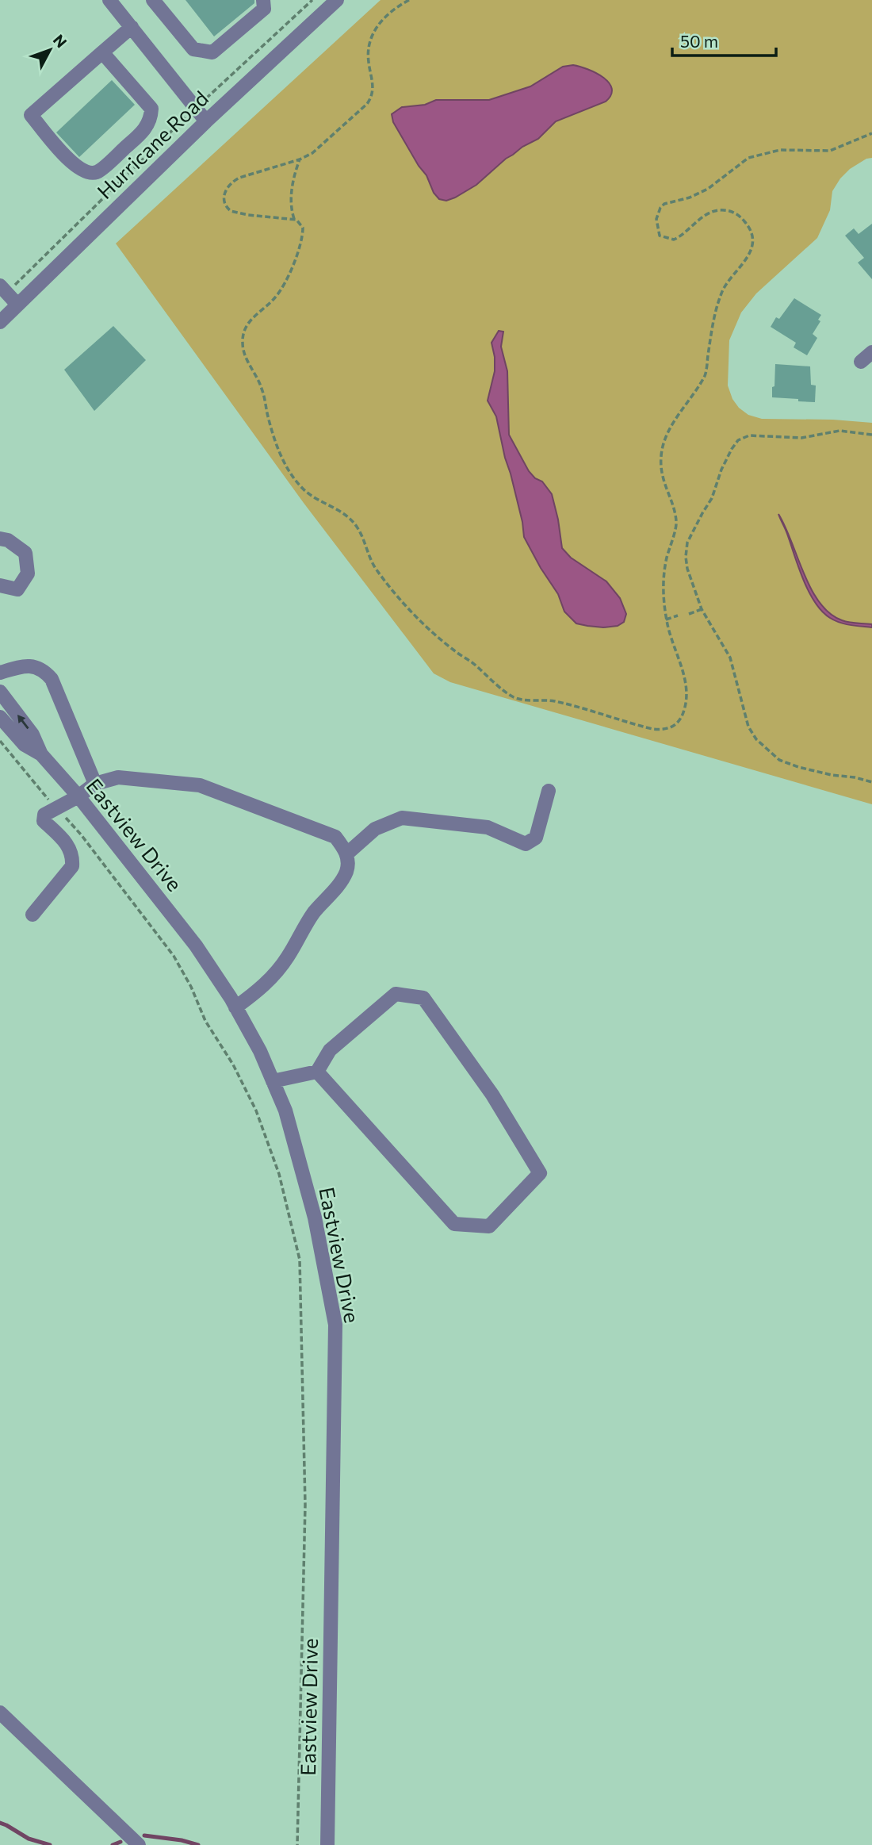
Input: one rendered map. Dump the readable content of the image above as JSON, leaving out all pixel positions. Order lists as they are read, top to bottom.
{
  "streets": {
    "street": ["Hurricane Road", "Eastview Drive"]
  },
  "scale_bar": "50 m",
  "north": "top right"
}
